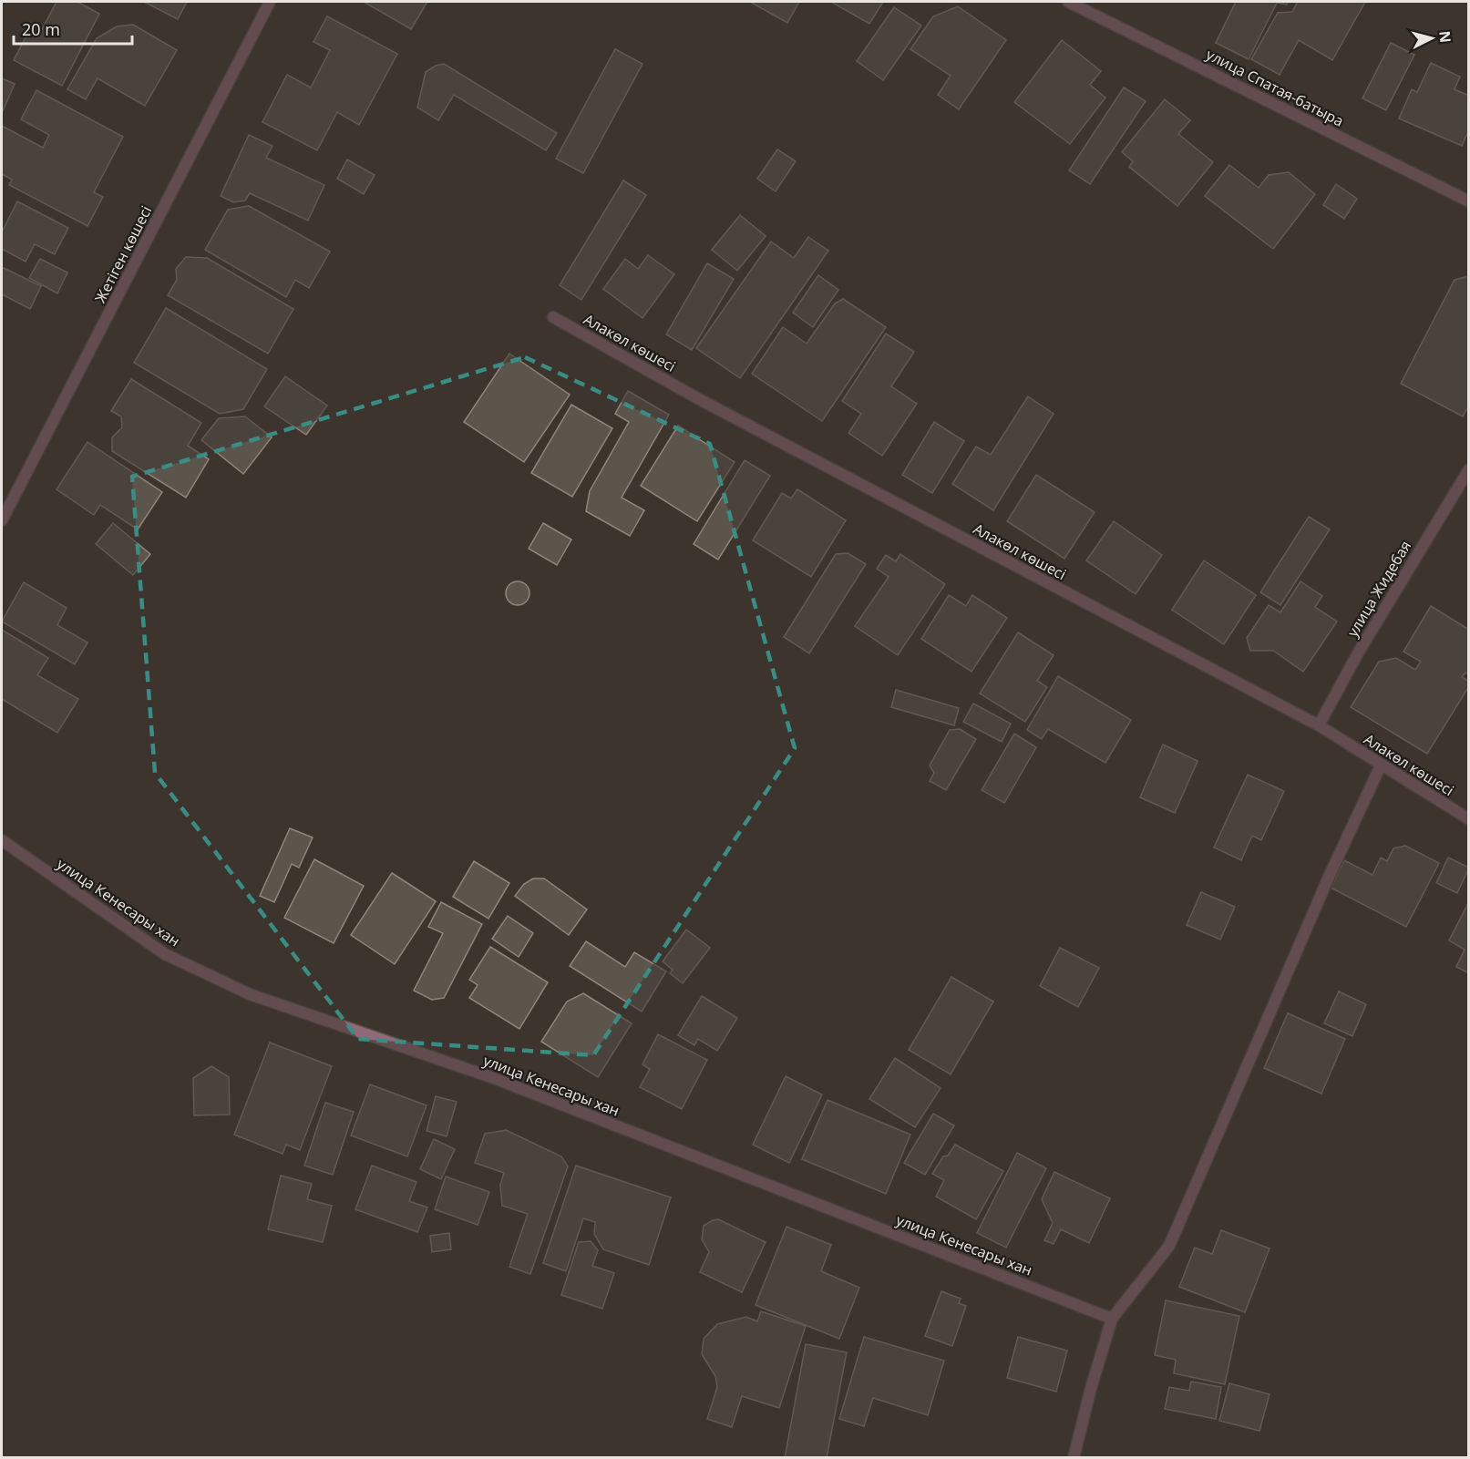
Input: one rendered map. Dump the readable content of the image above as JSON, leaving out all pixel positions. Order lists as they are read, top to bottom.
{
  "streets": {
    "street": [
      "улица Спатая-батыра",
      "Жетіген көшесі",
      "Алакөл көшесі",
      "улица Жидебая",
      "улица Кенесары хан"
    ]
  },
  "crossings": [
    ["Алакөл көшесі", "улица Жидебая"]
  ],
  "scale_bar": "20 m",
  "north": "right"
}
